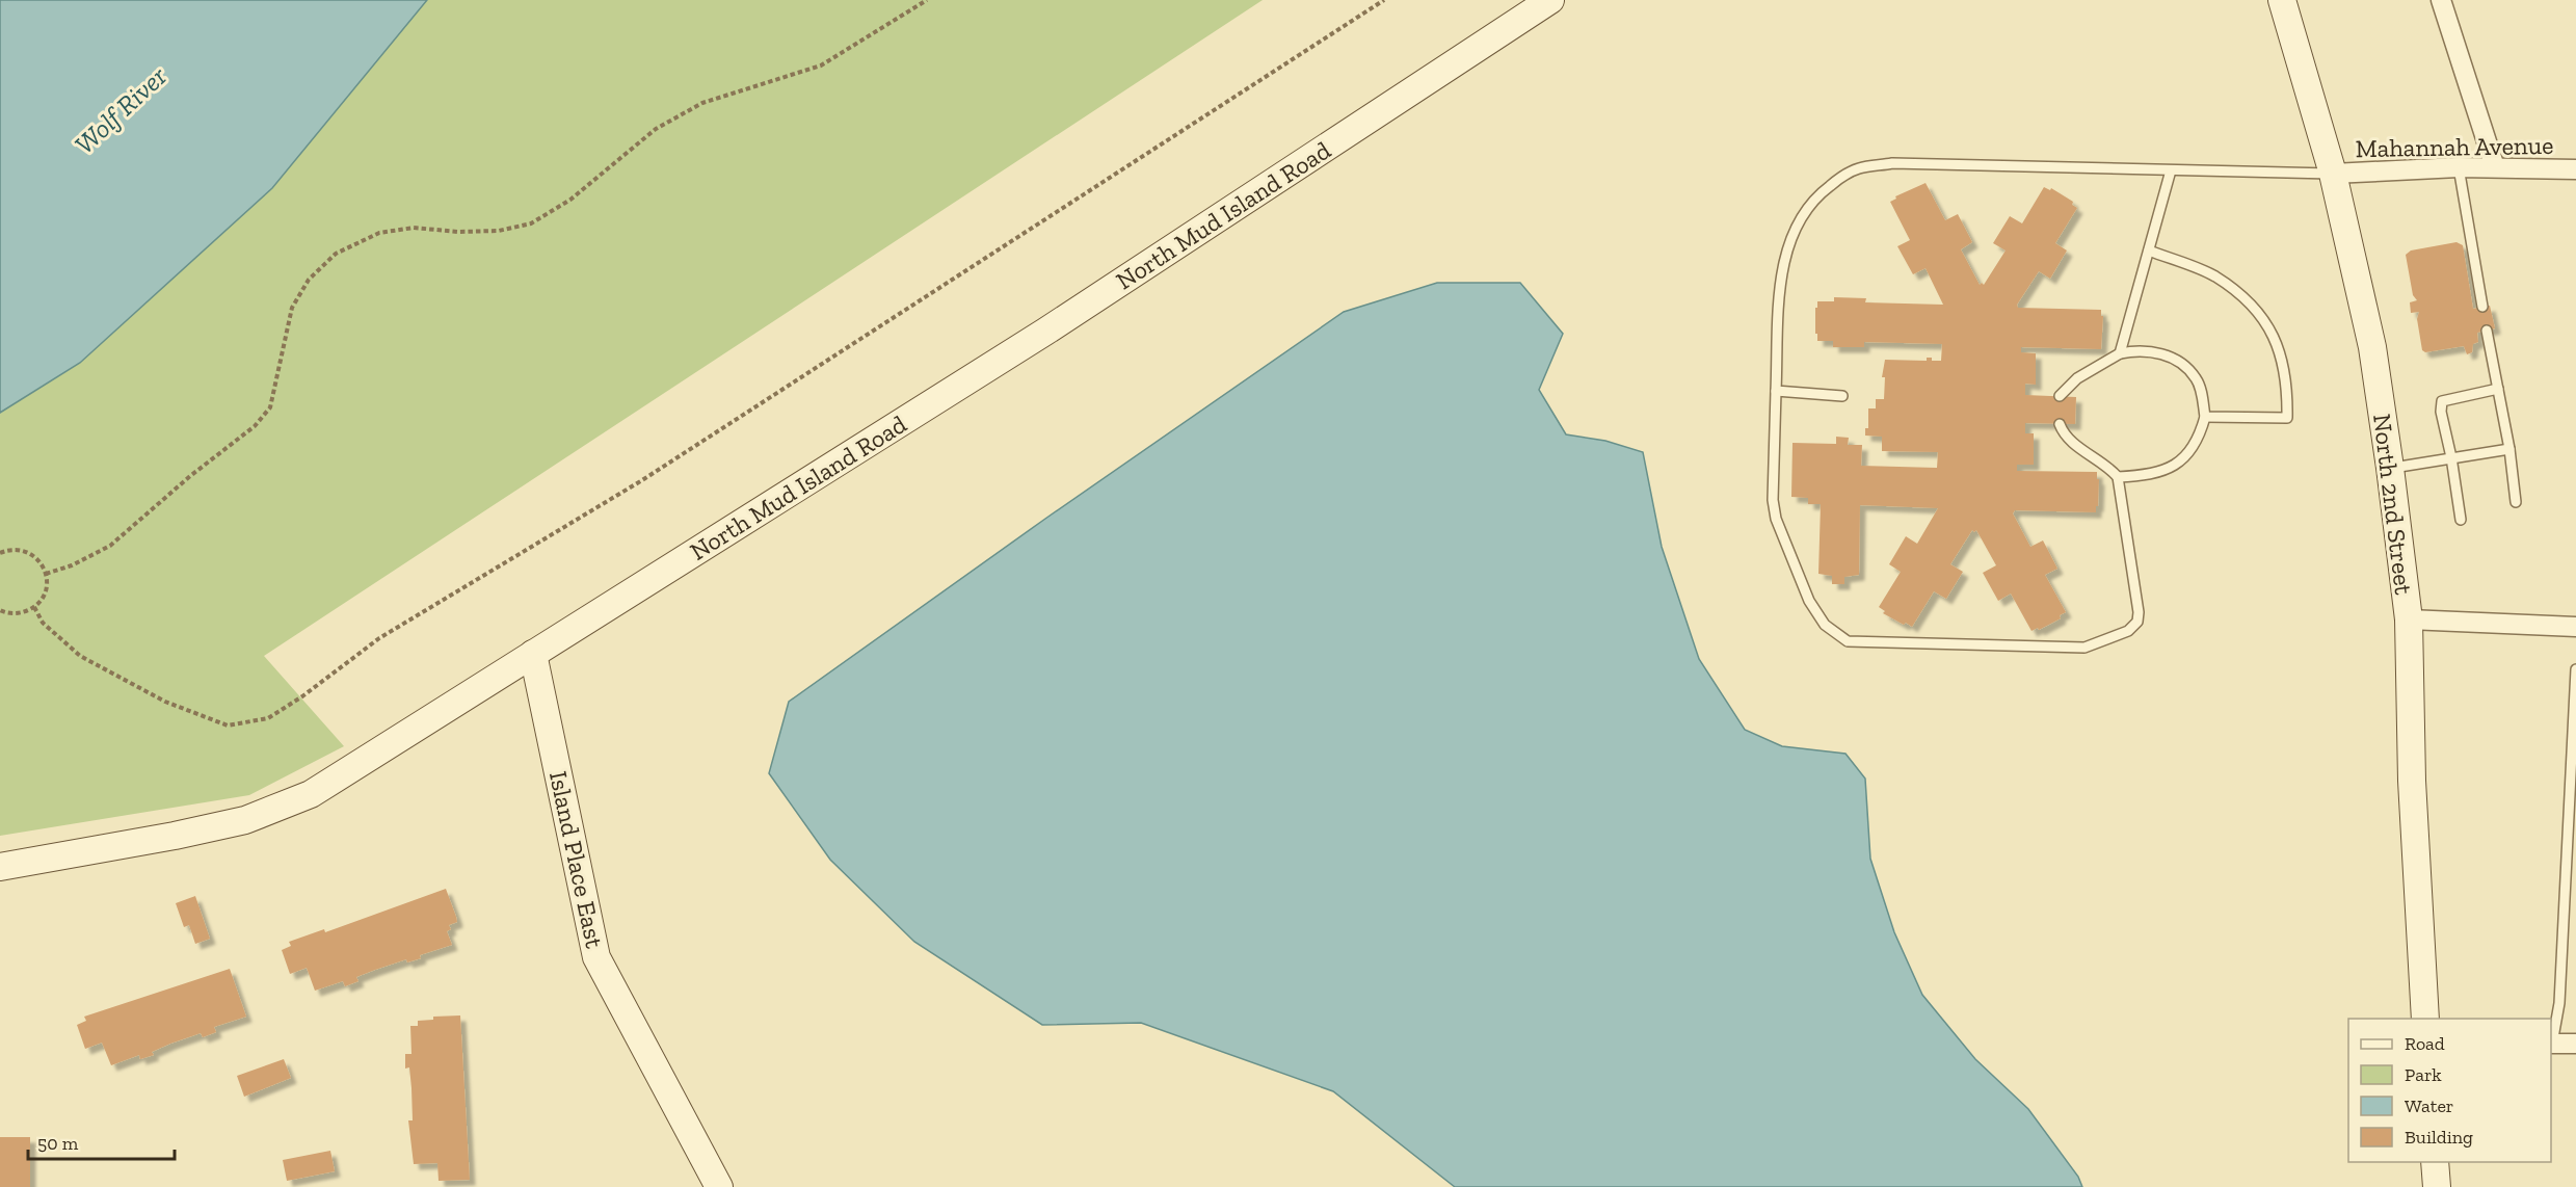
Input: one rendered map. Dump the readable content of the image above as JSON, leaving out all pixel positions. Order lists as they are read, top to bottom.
{
  "streets": {
    "street": [
      "Mahannah Avenue",
      "North Mud Island Road",
      "North 2nd Street",
      "Island Place East"
    ]
  },
  "crossings": [
    ["Mahannah Avenue", "North 2nd Street"],
    ["North Mud Island Road", "Island Place East"]
  ],
  "water": ["Wolf River"],
  "legend": [
    "Road",
    "Park",
    "Water",
    "Building"
  ],
  "scale_bar": "50 m"
}
